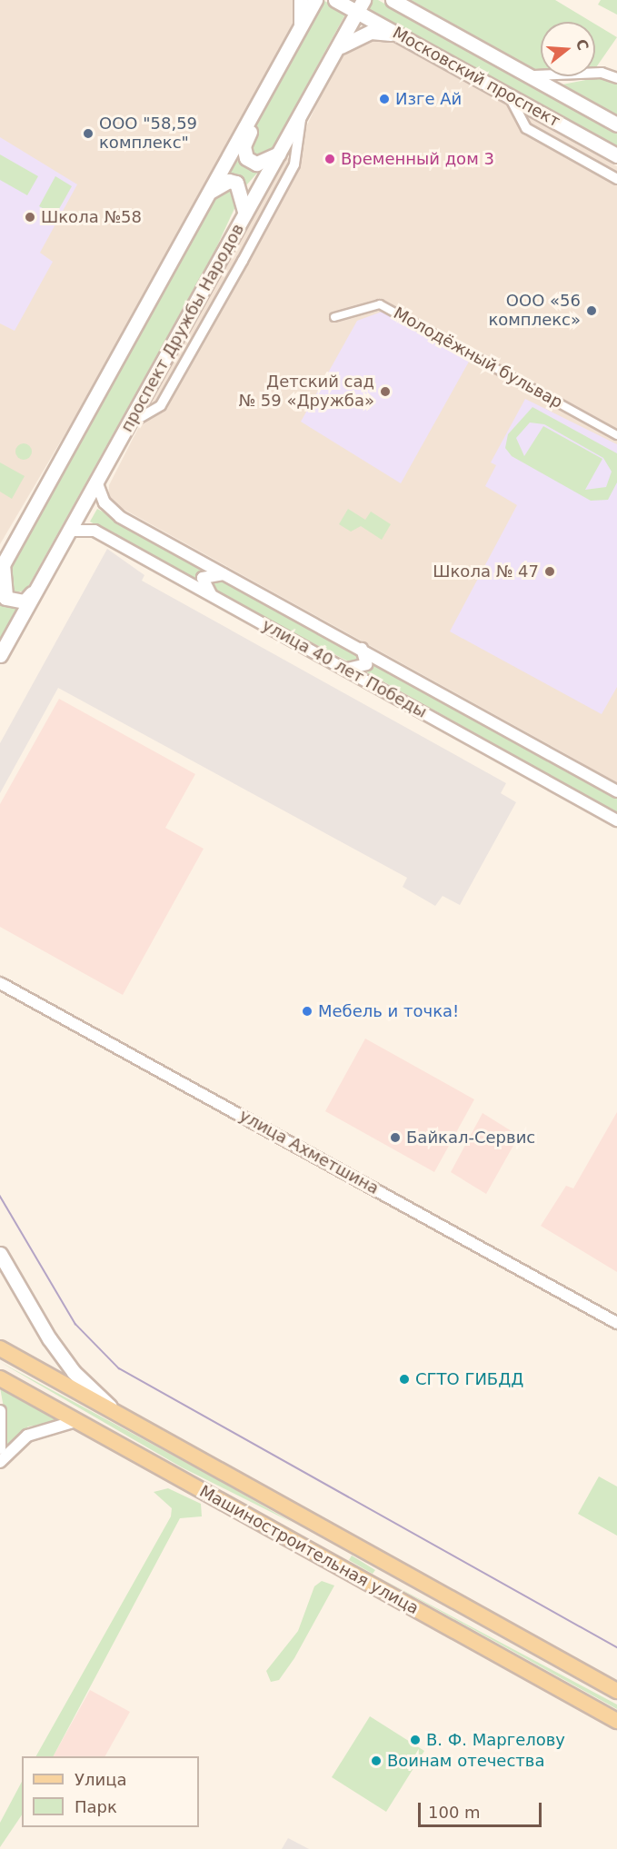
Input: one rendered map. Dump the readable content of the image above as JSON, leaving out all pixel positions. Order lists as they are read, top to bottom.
{
  "streets": {
    "main road": ["Московский проспект", "проспект Дружбы Народов", "Машиностроительная улица"],
    "street": ["Молодёжный бульвар", "улица 40 лет Победы", "улица Ахметшина"]
  },
  "crossings": [
    ["Московский проспект", "проспект Дружбы Народов"],
    ["проспект Дружбы Народов", "улица 40 лет Победы"]
  ],
  "places": [
    "Изге Ай",
    "ООО \"58,59 комплекс\"",
    "Временный дом 3",
    "Школа №58",
    "ООО «56 комплекс»",
    "Детский сад № 59 «Дружба»",
    "Школа № 47",
    "Мебель и точка!",
    "Байкал-Сервис",
    "СГТО ГИБДД",
    "В. Ф. Маргелову",
    "Воинам отечества"
  ],
  "legend": ["Улица", "Парк"],
  "scale_bar": "100 m",
  "north": "right"
}
